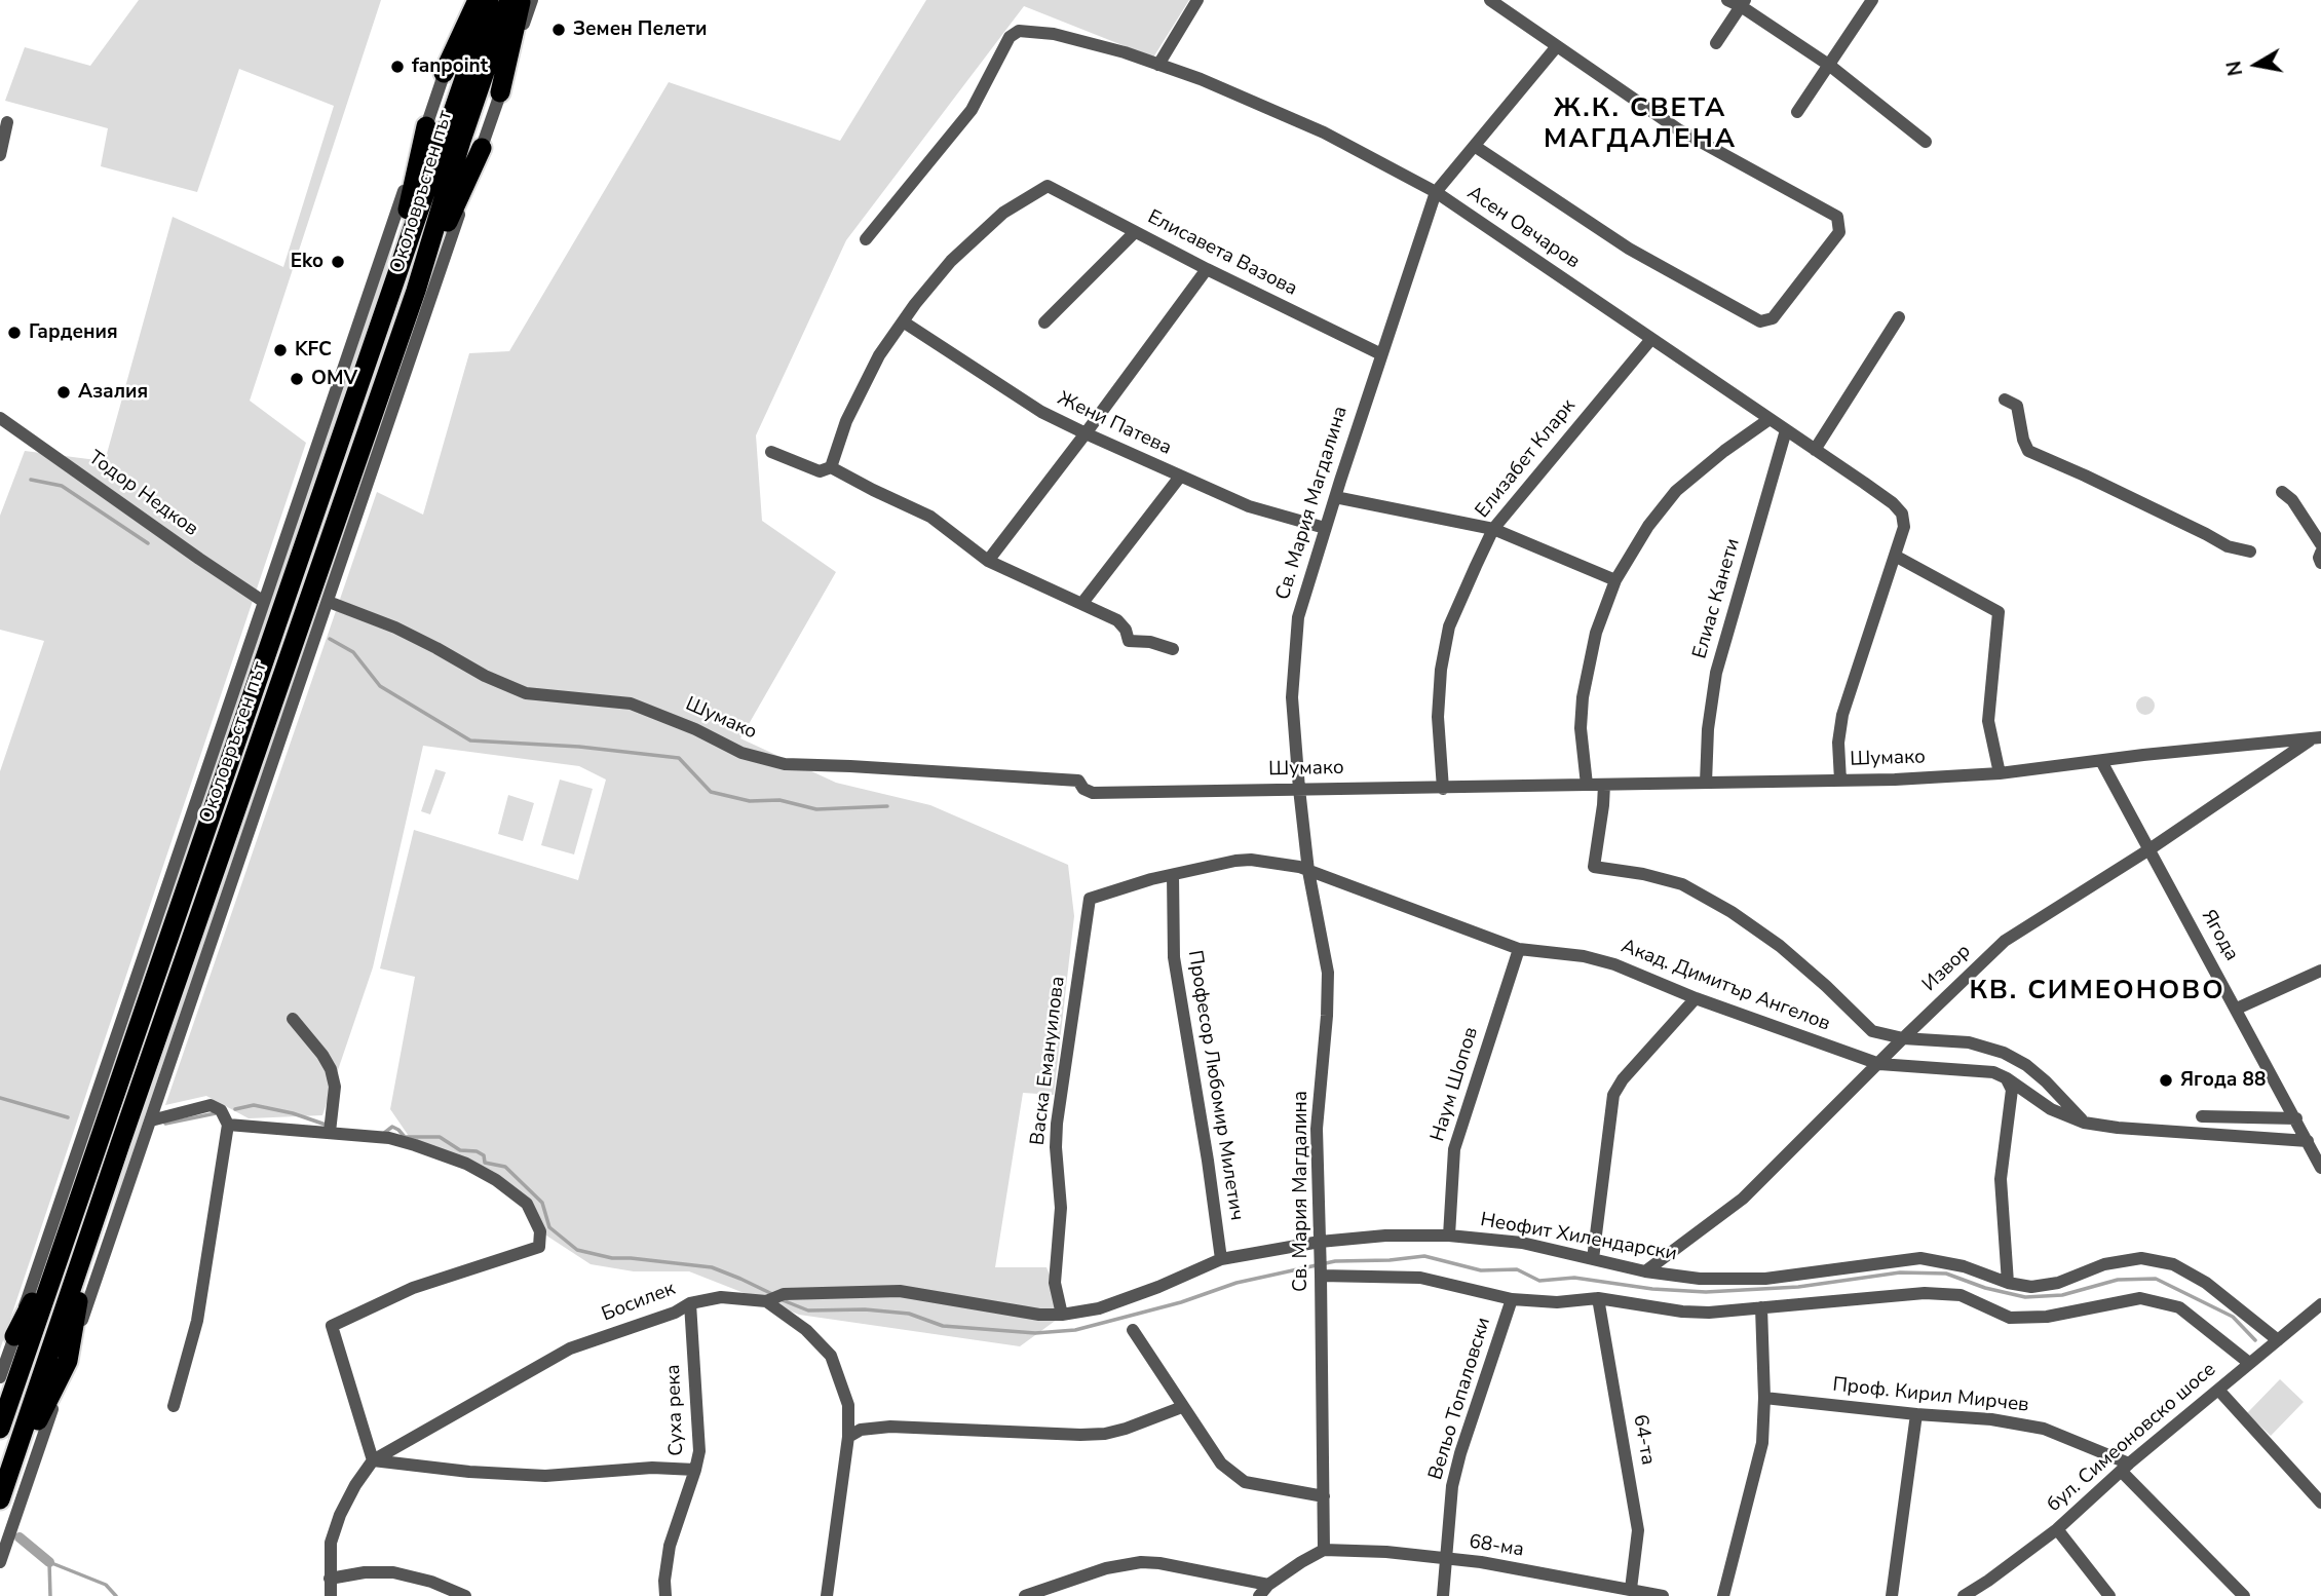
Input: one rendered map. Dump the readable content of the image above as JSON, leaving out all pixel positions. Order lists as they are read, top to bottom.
{
  "streets": {
    "highway": ["Околовръстен път"],
    "street": [
      "Асен Овчаров",
      "Елисавета Вазова",
      "Жени Патева",
      "Елизабет Кларк",
      "Тодор Недков",
      "Св. Мария Магдалина",
      "Елиас Канети",
      "Шумако",
      "Ягода",
      "Извор",
      "Акад. Димитър Ангелов",
      "Васка Емануилова",
      "Наум Шопов",
      "Професор Любомир Милетич",
      "Неофит Хилендарски",
      "Босилек",
      "Проф. Кирил Мирчев",
      "Вельо Топаловски",
      "Суха река",
      "бул. Симеоновско шосе",
      "64-та",
      "68-ма"
    ]
  },
  "crossings": [
    ["Асен Овчаров", "Елизабет Кларк"],
    ["Асен Овчаров", "Св. Мария Магдалина"],
    ["Асен Овчаров", "Елиас Канети"],
    ["Елисавета Вазова", "Жени Патева"],
    ["Елисавета Вазова", "Св. Мария Магдалина"],
    ["Жени Патева", "Св. Мария Магдалина"],
    ["Елизабет Кларк", "Шумако"],
    ["Св. Мария Магдалина", "Шумако"],
    ["Св. Мария Магдалина", "Акад. Димитър Ангелов"],
    ["Св. Мария Магдалина", "Неофит Хилендарски"],
    ["Св. Мария Магдалина", "68-ма"],
    ["Елиас Канети", "Шумако"],
    ["Шумако", "Ягода"],
    ["Шумако", "Извор"],
    ["Ягода", "Извор"],
    ["Ягода", "Акад. Димитър Ангелов"],
    ["Извор", "Акад. Димитър Ангелов"],
    ["Извор", "Неофит Хилендарски"],
    ["Акад. Димитър Ангелов", "Васка Емануилова"],
    ["Акад. Димитър Ангелов", "Наум Шопов"],
    ["Акад. Димитър Ангелов", "Професор Любомир Милетич"],
    ["Васка Емануилова", "Неофит Хилендарски"],
    ["Наум Шопов", "Неофит Хилендарски"],
    ["Професор Любомир Милетич", "Неофит Хилендарски"],
    ["Неофит Хилендарски", "Босилек"],
    ["Неофит Хилендарски", "бул. Симеоновско шосе"],
    ["Босилек", "Суха река"],
    ["Проф. Кирил Мирчев", "бул. Симеоновско шосе"],
    ["Вельо Топаловски", "68-ма"],
    ["64-та", "68-ма"]
  ],
  "districts": ["Ж.К. СВЕТА МАГДАЛЕНА", "КВ. СИМЕОНОВО"],
  "places": [
    "Земен Пелети",
    "fanpoint",
    "Eko",
    "Гардения",
    "KFC",
    "OMV",
    "Азалия",
    "Ягода 88"
  ],
  "north": "left"
}
